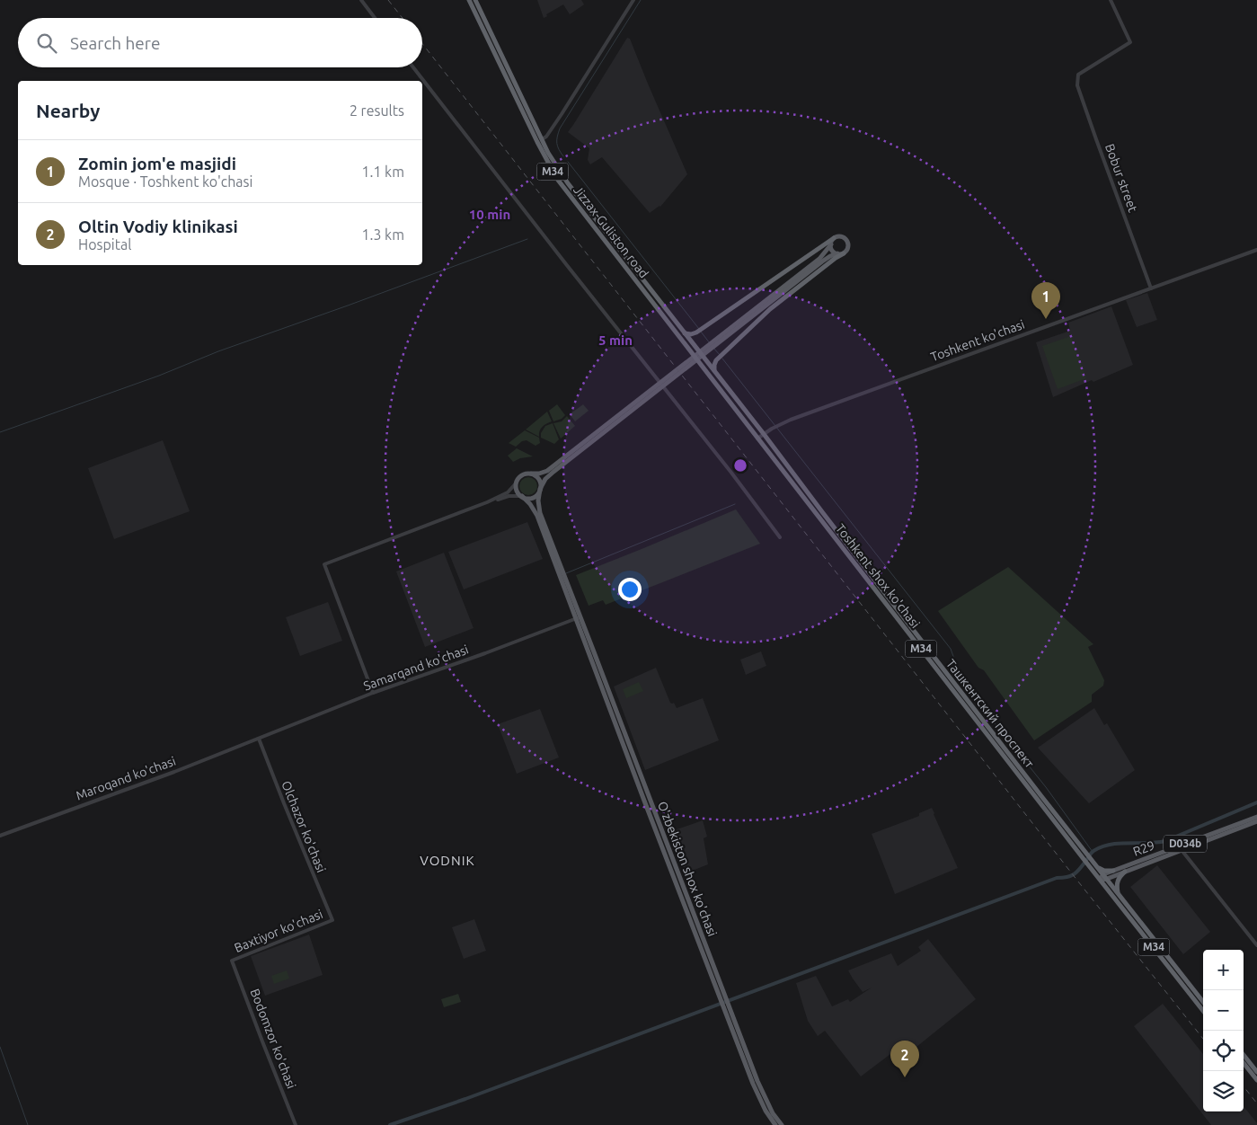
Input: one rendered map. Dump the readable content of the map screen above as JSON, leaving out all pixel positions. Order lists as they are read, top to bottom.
{
  "streets": {
    "highway": [
      "M34",
      "Jizzax-Guliston road",
      "Toshkent shox ko'chasi",
      "Ташкентский проспект"
    ],
    "main road": ["D034b", "R29", "O'zbekiston shox ko'chasi"],
    "street": [
      "Bobur street",
      "Toshkent ko'chasi",
      "Samarqand ko'chasi",
      "Maroqand ko'chasi",
      "Olchazor ko'chasi",
      "Baxtiyor ko'chasi",
      "Bodomzor ko'chasi"
    ]
  },
  "crossings": [
    ["M34", "Jizzax-Guliston road"],
    ["M34", "Toshkent ko'chasi"],
    ["M34", "Toshkent shox ko'chasi"],
    ["M34", "Ташкентский проспект"],
    ["M34", "D034b"],
    ["Bobur street", "Toshkent ko'chasi"],
    ["Jizzax-Guliston road", "Toshkent shox ko'chasi"],
    ["Toshkent ko'chasi", "Toshkent shox ko'chasi"],
    ["Toshkent ko'chasi", "Ташкентский проспект"],
    ["Toshkent shox ko'chasi", "D034b"],
    ["Samarqand ko'chasi", "Maroqand ko'chasi"],
    ["Samarqand ko'chasi", "Olchazor ko'chasi"],
    ["Samarqand ko'chasi", "O'zbekiston shox ko'chasi"],
    ["Maroqand ko'chasi", "Olchazor ko'chasi"],
    ["Olchazor ko'chasi", "Baxtiyor ko'chasi"],
    ["D034b", "R29"],
    ["Baxtiyor ko'chasi", "Bodomzor ko'chasi"]
  ],
  "districts": ["VODNIK"],
  "page": {
    "search": "Search here",
    "heading": ["Nearby", "2 results"],
    "list": [
      {
        "mark": "1",
        "name": "Zomin jom'e masjidi",
        "note": "Mosque · Toshkent ko'chasi",
        "value": "1.1 km"
      },
      {
        "mark": "2",
        "name": "Oltin Vodiy klinikasi",
        "note": "Hospital",
        "value": "1.3 km"
      }
    ],
    "pins": ["1", "2"],
    "map_buttons": ["+", "−"]
  },
  "rings": ["10 min", "5 min"]
}
